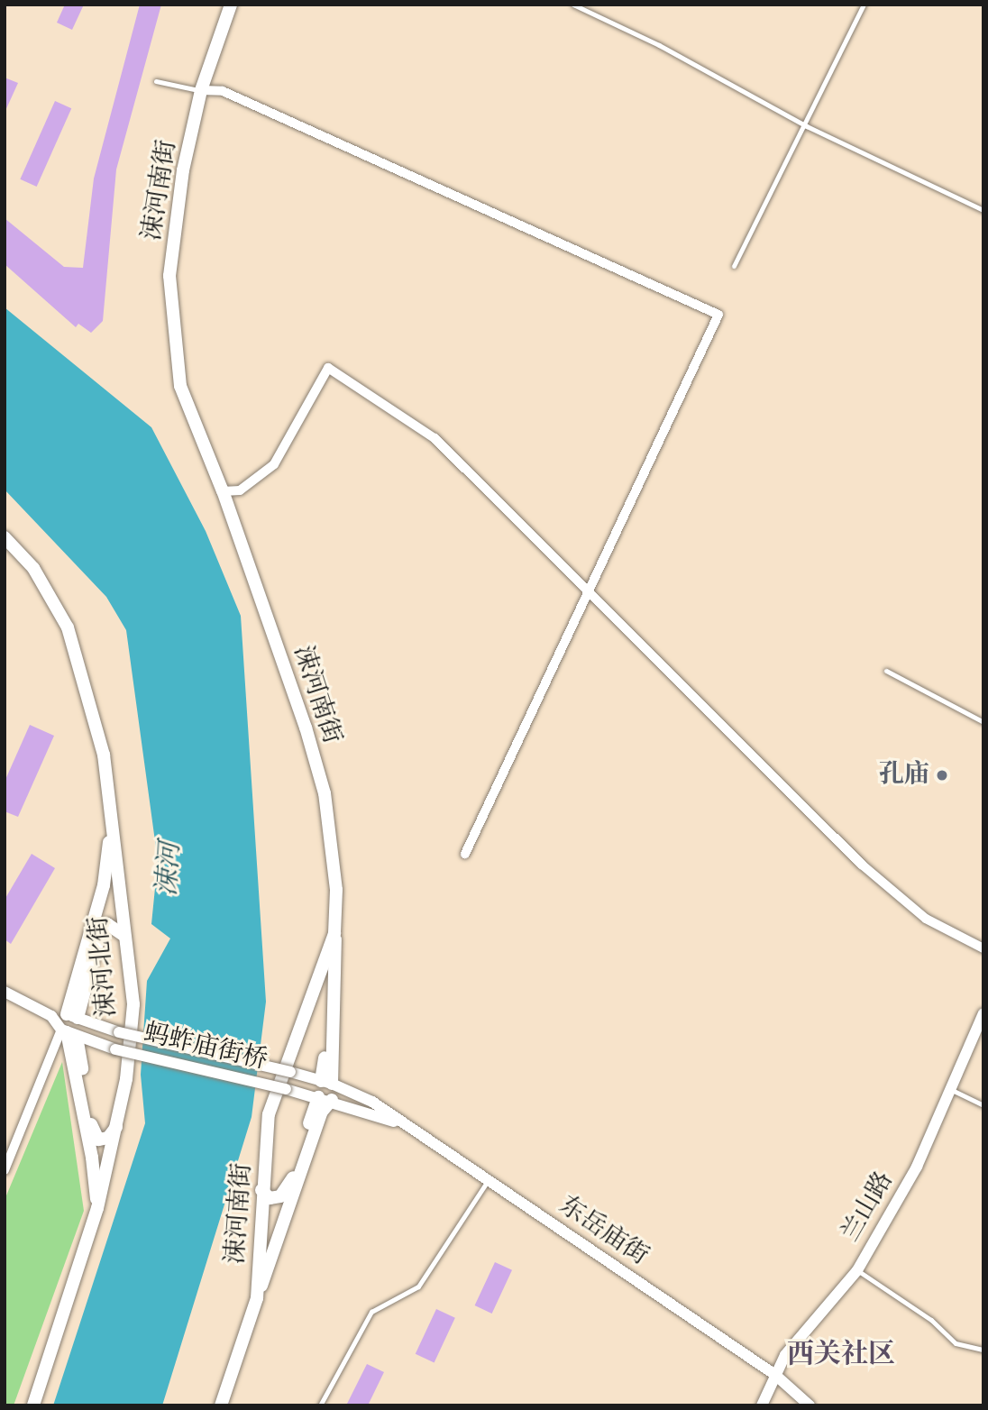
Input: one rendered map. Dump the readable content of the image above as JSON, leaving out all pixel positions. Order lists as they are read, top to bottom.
{
  "streets": {
    "main road": ["涑河南街", "涑河北街"],
    "street": ["蚂蚱庙街桥", "兰山路", "东岳庙街"]
  },
  "crossings": [
    ["蚂蚱庙街桥", "东岳庙街"],
    ["兰山路", "东岳庙街"]
  ],
  "districts": ["西关社区"],
  "water": ["涑河"],
  "places": ["孔庙"]
}
